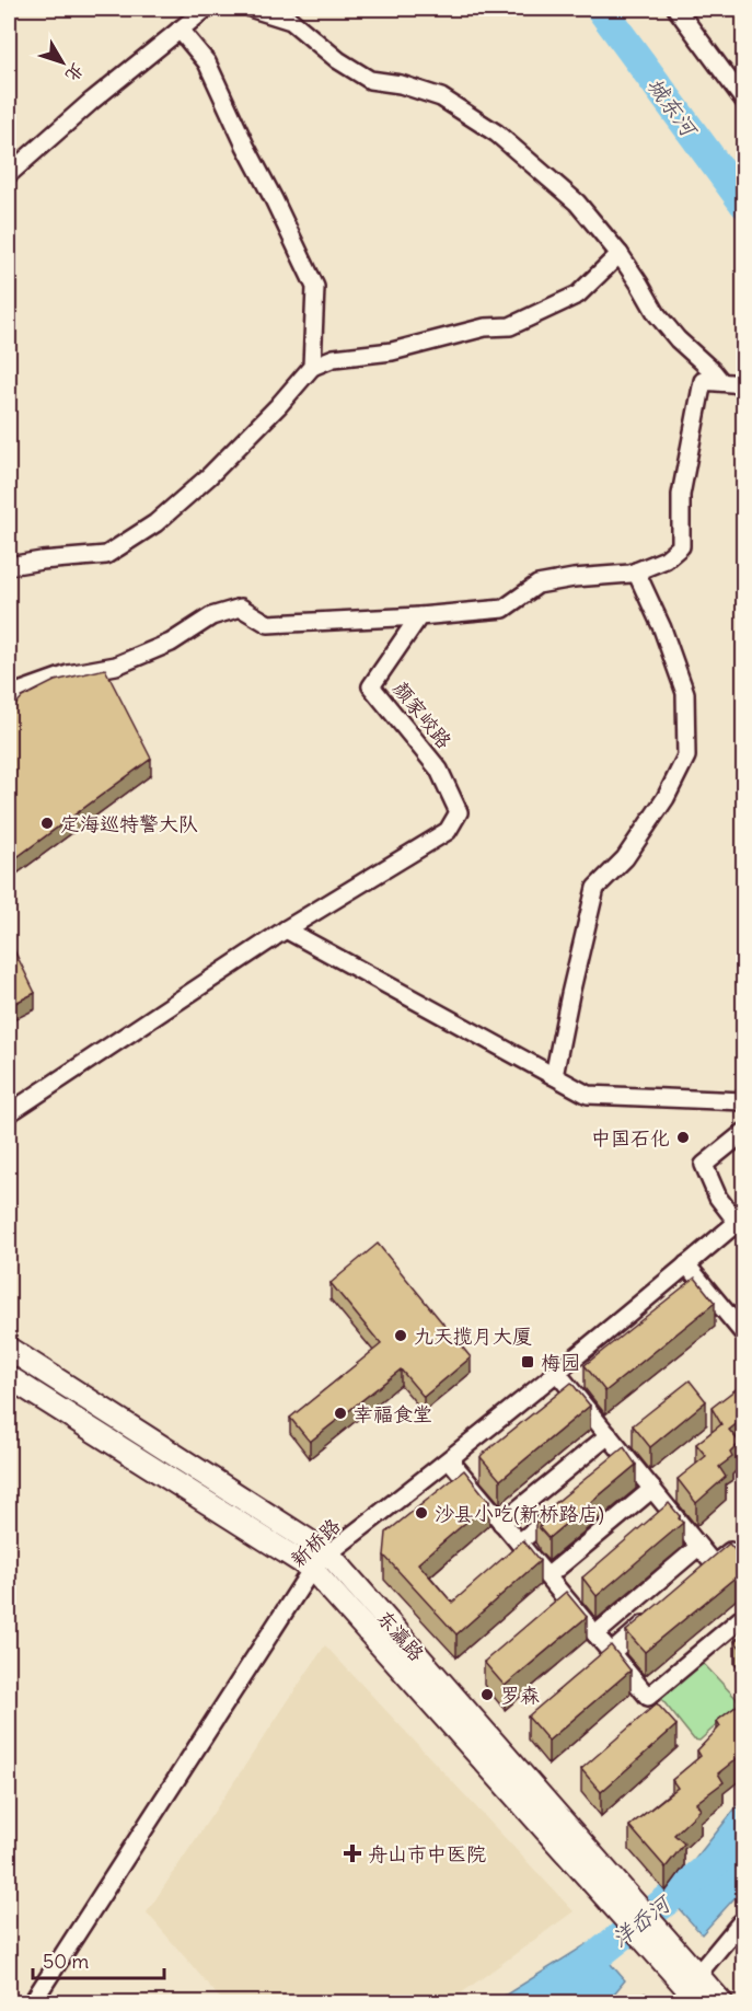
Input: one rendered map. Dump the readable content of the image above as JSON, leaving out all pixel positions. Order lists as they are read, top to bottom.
{
  "streets": {
    "main road": ["东瀛路"],
    "street": ["颜家峧路", "新桥路"]
  },
  "crossings": [
    ["新桥路", "东瀛路"]
  ],
  "water": ["城东河", "洋岙河"],
  "places": {
    "other": [
      "定海巡特警大队",
      "中国石化",
      "九天揽月大厦",
      "幸福食堂",
      "沙县小吃(新桥路店)",
      "罗森"
    ],
    "transit": ["梅园"],
    "health": ["舟山市中医院"]
  },
  "scale_bar": "50 m",
  "north": "bottom right"
}
